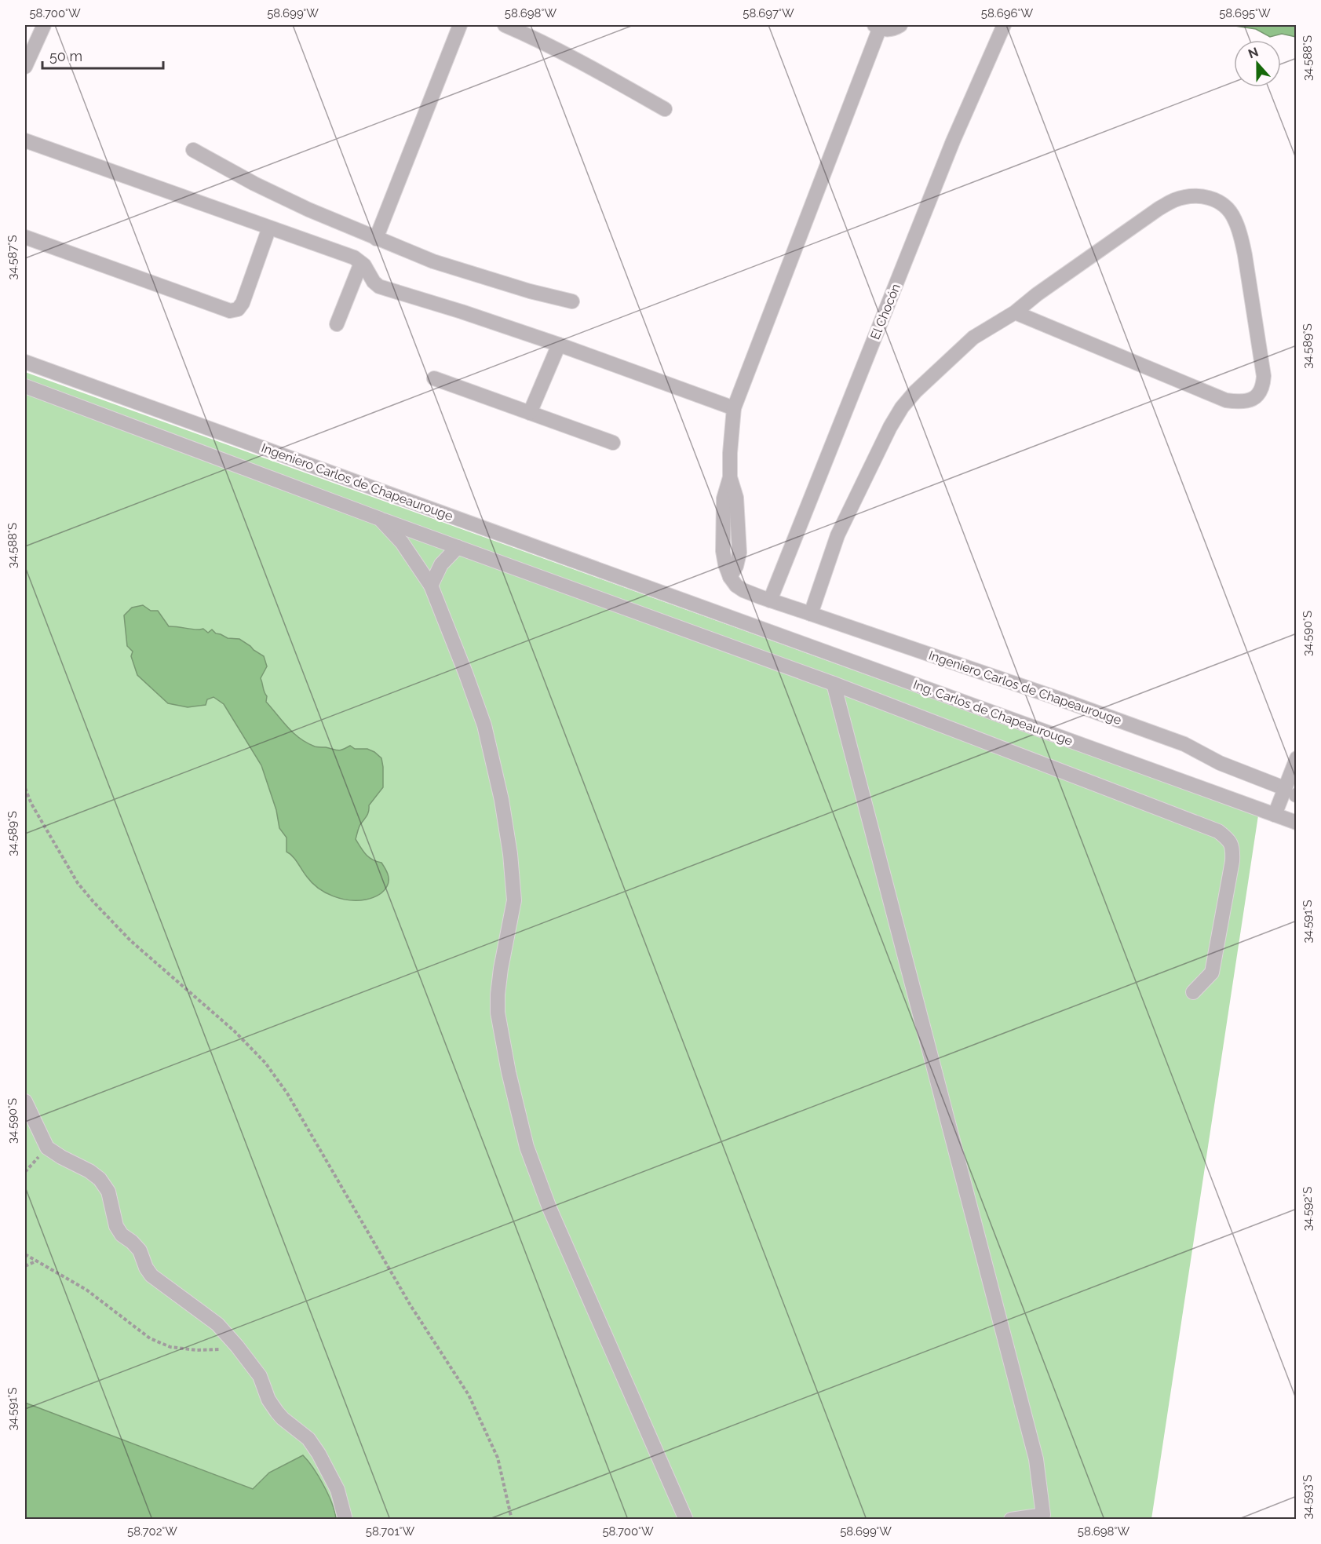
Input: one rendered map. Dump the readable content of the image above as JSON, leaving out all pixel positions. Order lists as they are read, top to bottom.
{
  "streets": {
    "street": ["El Chocón", "Ingeniero Carlos de Chapeaurouge", "Ing. Carlos de Chapeaurouge"]
  },
  "crossings": [
    ["El Chocón", "Ingeniero Carlos de Chapeaurouge"],
    ["Ingeniero Carlos de Chapeaurouge", "Ing. Carlos de Chapeaurouge"]
  ],
  "scale_bar": "50 m",
  "north": "top",
  "coordinates": [
    "58.700°W",
    "58.699°W",
    "58.698°W",
    "58.697°W",
    "58.696°W",
    "58.695°W",
    "34.588°S",
    "34.587°S",
    "34.589°S",
    "34.590°S",
    "34.591°S",
    "34.592°S",
    "34.593°S",
    "58.702°W",
    "58.701°W"
  ]
}
